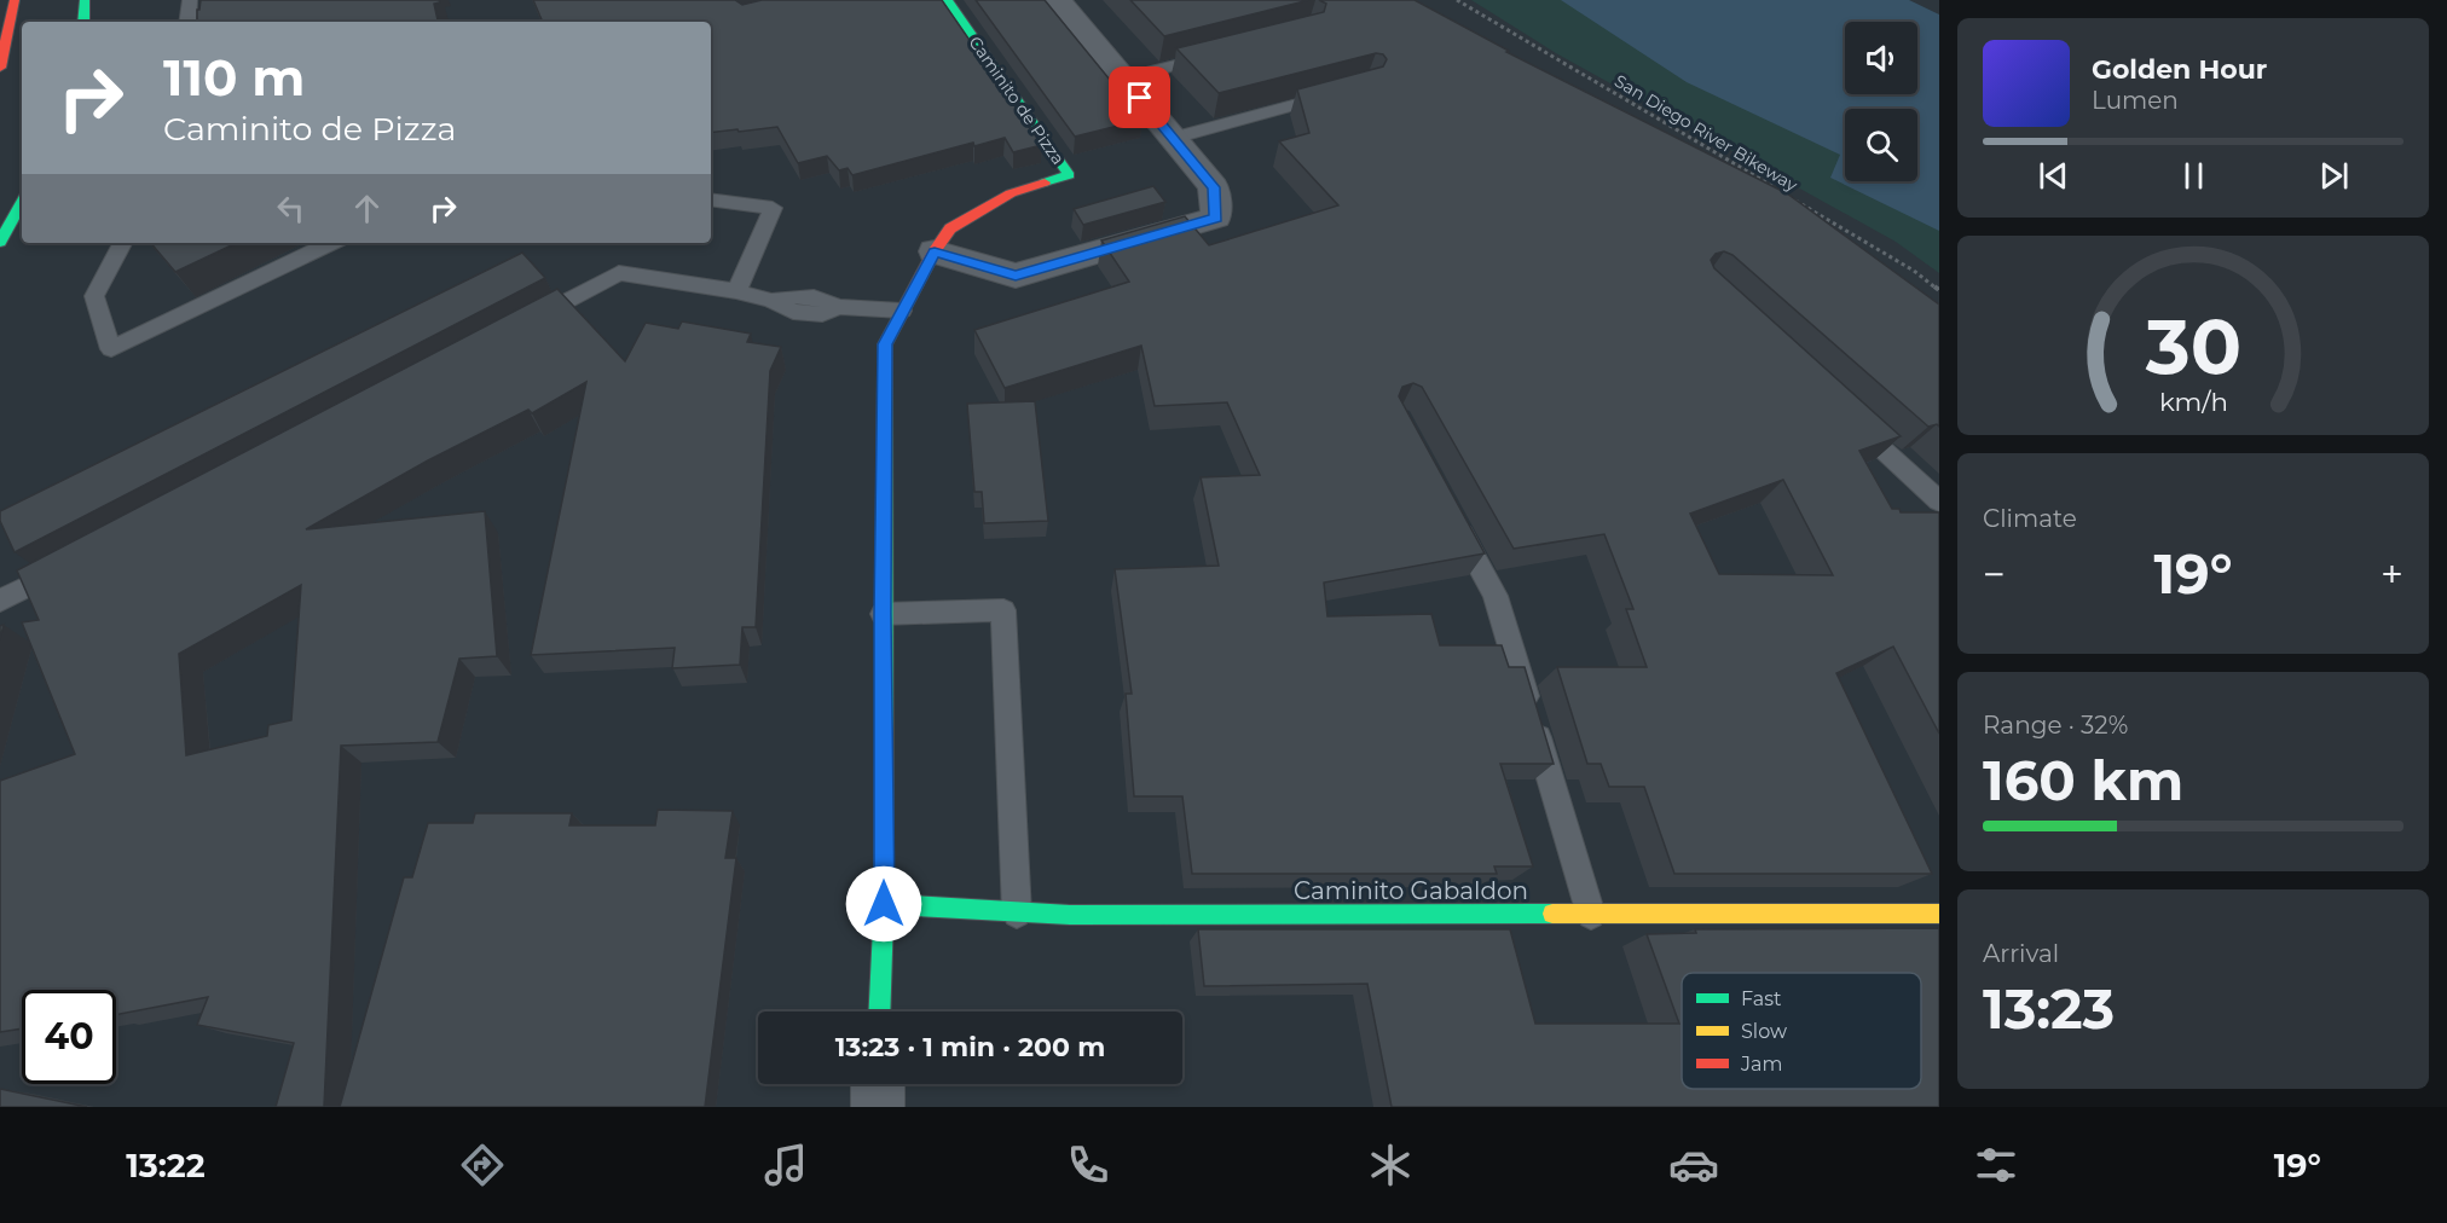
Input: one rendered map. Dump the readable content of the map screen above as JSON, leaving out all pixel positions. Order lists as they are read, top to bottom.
{
  "streets": {
    "main road": ["Caminito de Pizza", "Caminito Gabaldon"],
    "path": ["San Diego River Bikeway"]
  },
  "legend": ["Fast", "Slow", "Jam"],
  "page": {
    "turn": ["110 m", "Caminito de Pizza"],
    "song": ["Golden Hour", "Lumen"],
    "tile": [
      "Climate",
      ["Range · 32%", "160 km"],
      ["Arrival", "13:23"]
    ],
    "heat": ["−", "19°", "+"],
    "limit": "40",
    "trip": "13:23 · 1 min · 200 m",
    "tabs": ["13:22", "19°"],
    "gauge": ["30", "km/h"]
  }
}
